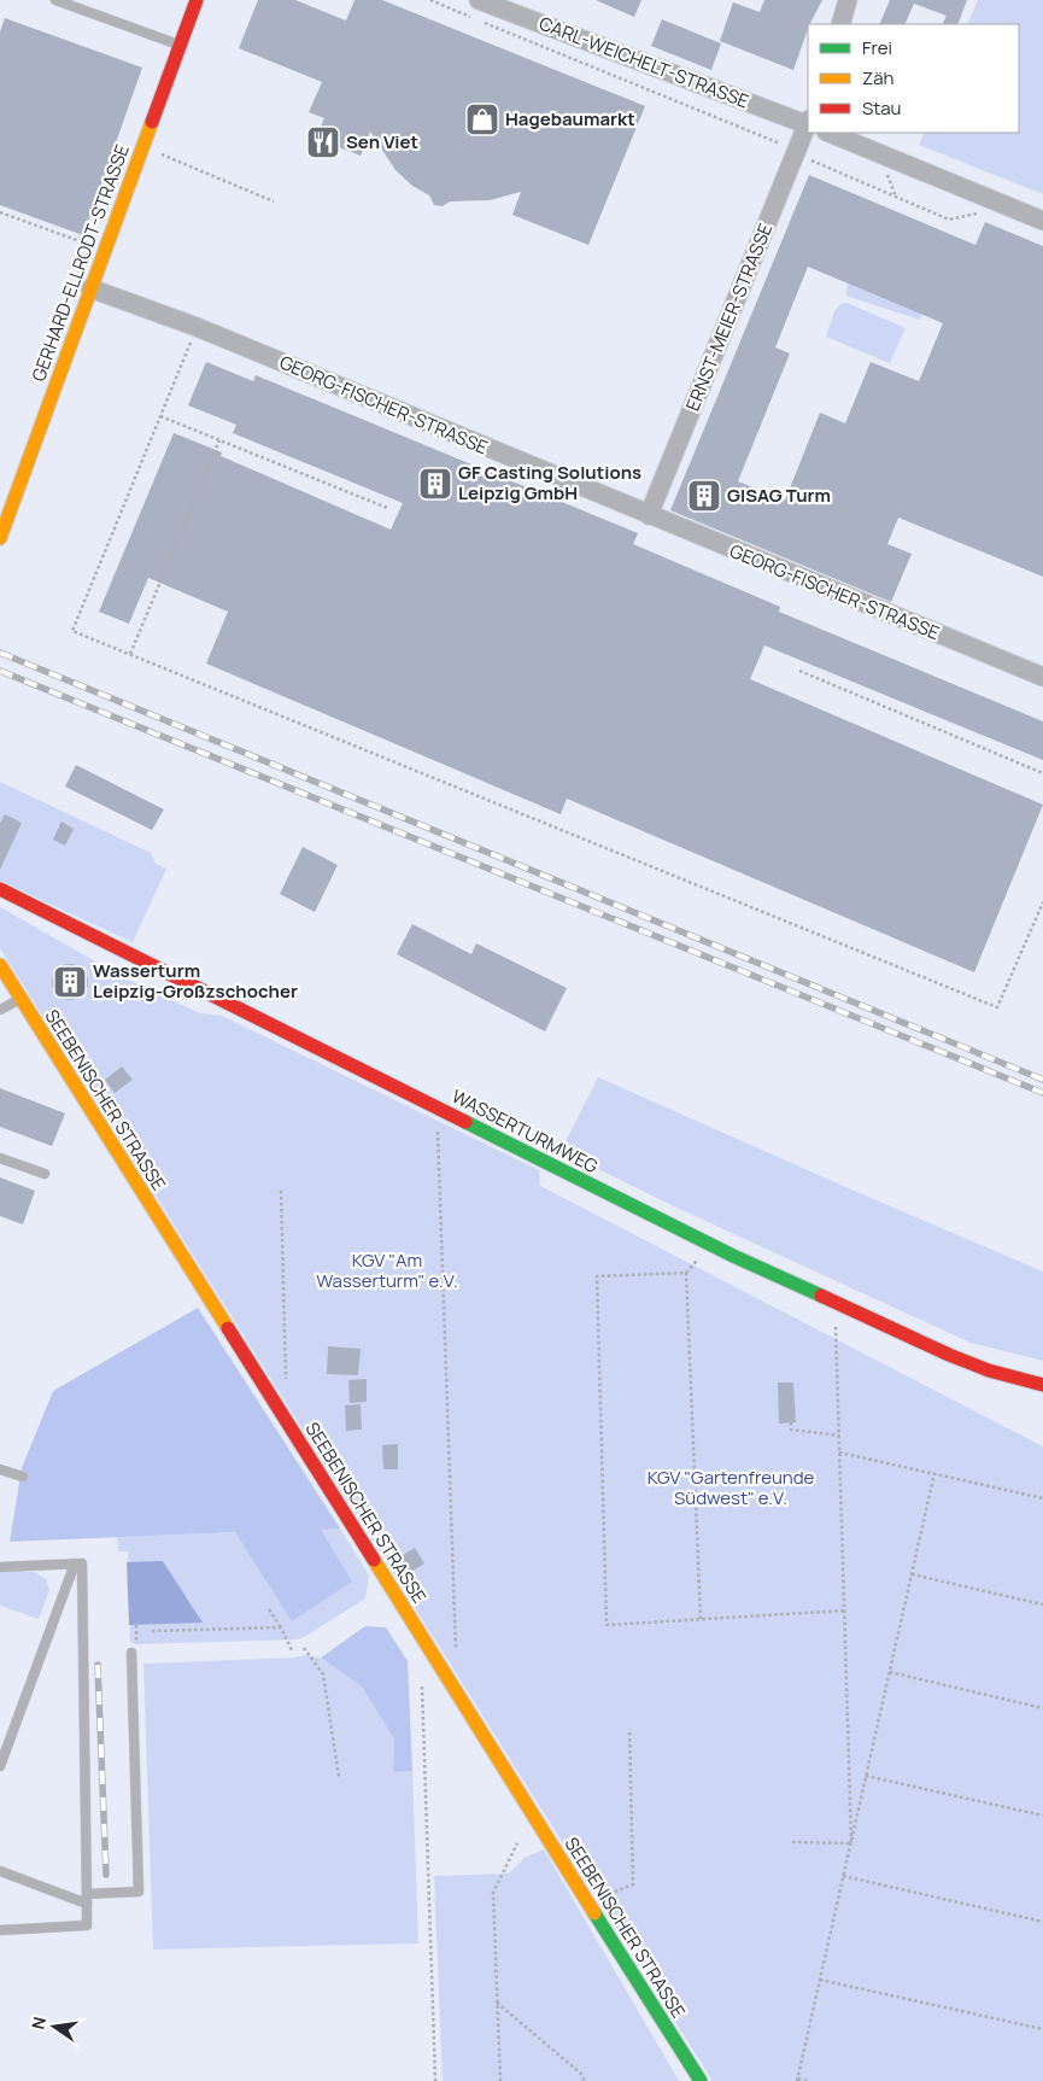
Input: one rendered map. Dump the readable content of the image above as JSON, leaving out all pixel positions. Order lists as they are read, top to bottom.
{
  "streets": {
    "street": [
      "CARL-WEICHELT-STRASSE",
      "GERHARD-ELLRODT-STRASSE",
      "ERNST-MEIER-STRASSE",
      "GEORG-FISCHER-STRASSE",
      "SEEBENISCHER STRASSE",
      "WASSERTURMWEG"
    ]
  },
  "crossings": [
    ["GERHARD-ELLRODT-STRASSE", "GEORG-FISCHER-STRASSE"],
    ["ERNST-MEIER-STRASSE", "GEORG-FISCHER-STRASSE"]
  ],
  "parks": ["KGV \"Am Wasserturm\" e.V.", "KGV \"Gartenfreunde Südwest\" e.V."],
  "places": {
    "shop": ["Hagebaumarkt"],
    "restaurant": ["Sen Viet"],
    "building": ["GF Casting Solutions Leipzig GmbH", "GISAG Turm", "Wasserturm Leipzig-Großzschocher"]
  },
  "legend": ["Frei", "Zäh", "Stau"],
  "north": "left"
}
